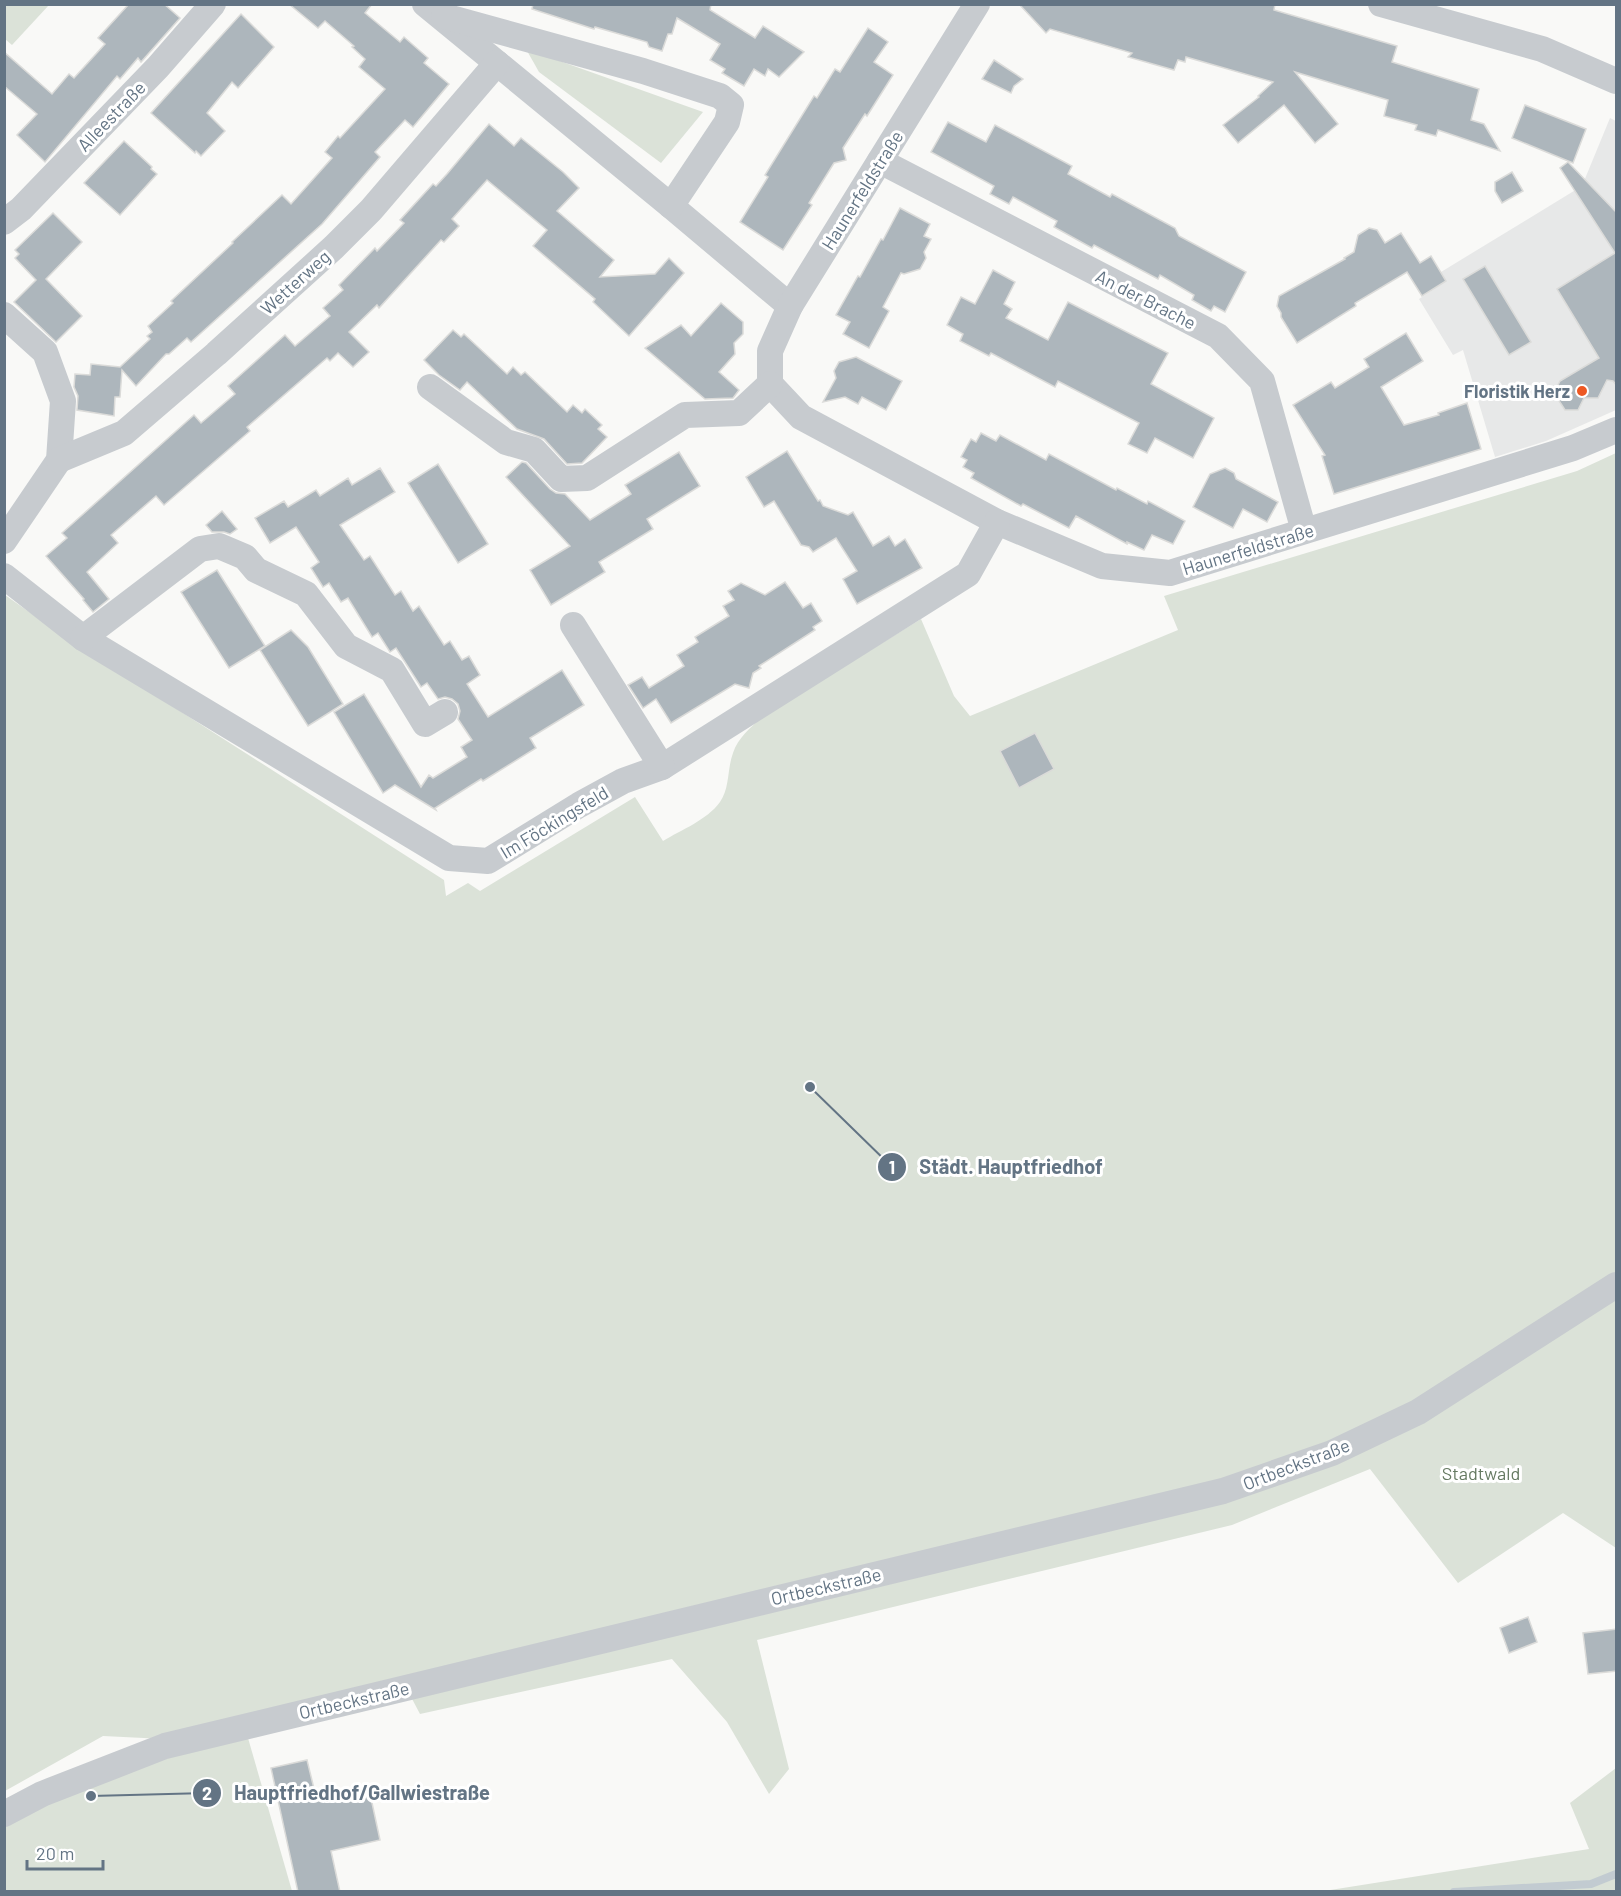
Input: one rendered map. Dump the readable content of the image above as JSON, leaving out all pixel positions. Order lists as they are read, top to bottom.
{
  "streets": {
    "street": [
      "Alleestraße",
      "Haunerfeldstraße",
      "Wetterweg",
      "An der Brache",
      "Im Föckingsfeld",
      "Ortbeckstraße"
    ]
  },
  "crossings": [
    ["Haunerfeldstraße", "An der Brache"],
    ["Haunerfeldstraße", "Im Föckingsfeld"]
  ],
  "parks": ["Stadtwald"],
  "places": ["Floristik Herz", "Städt. Hauptfriedhof", "Hauptfriedhof/Gallwiestraße"],
  "scale_bar": "20 m"
}
